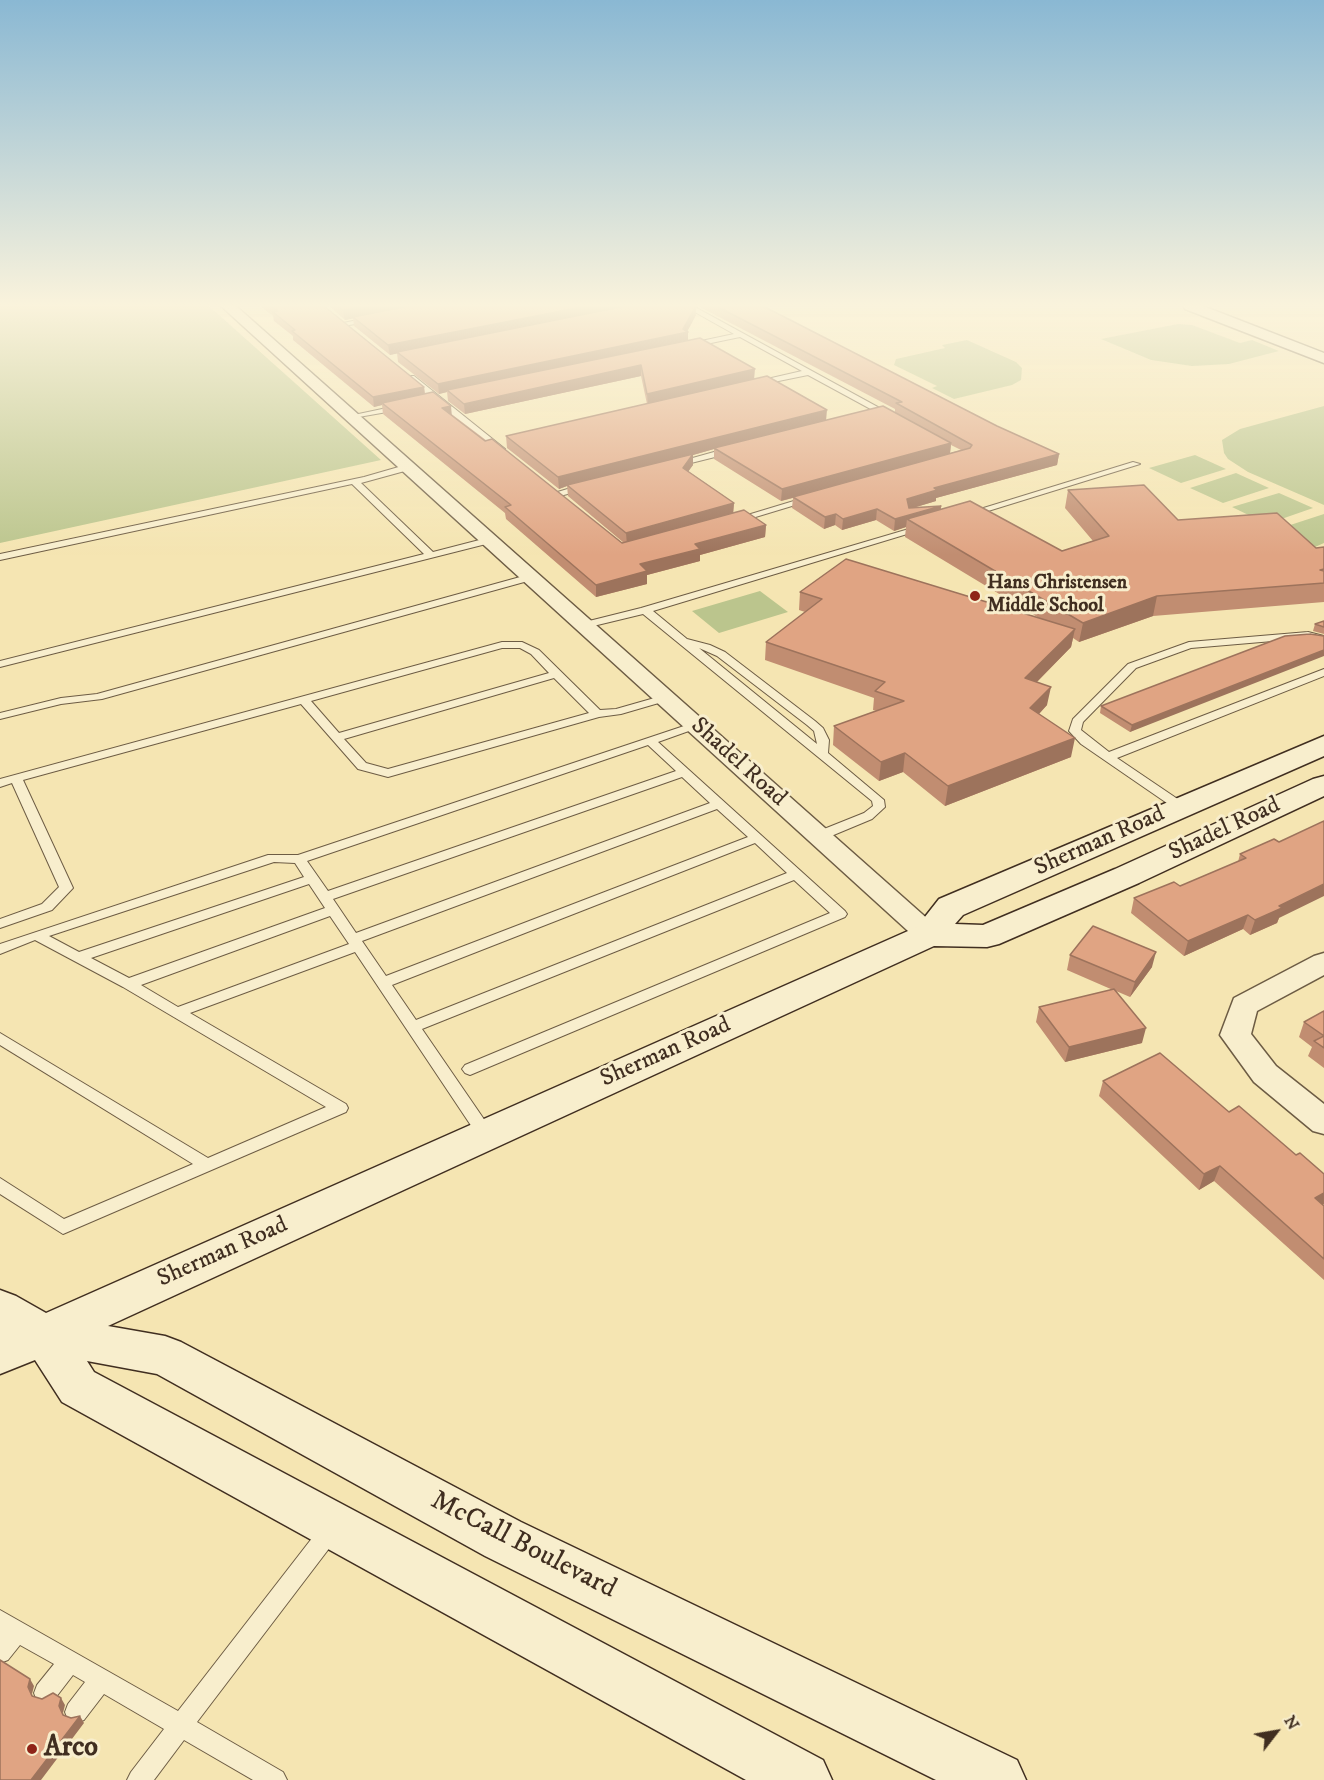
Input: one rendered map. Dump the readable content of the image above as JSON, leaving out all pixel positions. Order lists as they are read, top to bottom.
{
  "streets": {
    "street": ["Shadel Road", "Sherman Road", "McCall Boulevard"]
  },
  "crossings": [
    ["Shadel Road", "Sherman Road"],
    ["Sherman Road", "McCall Boulevard"]
  ],
  "places": ["Hans Christensen Middle School", "Arco"],
  "north": "top right"
}
